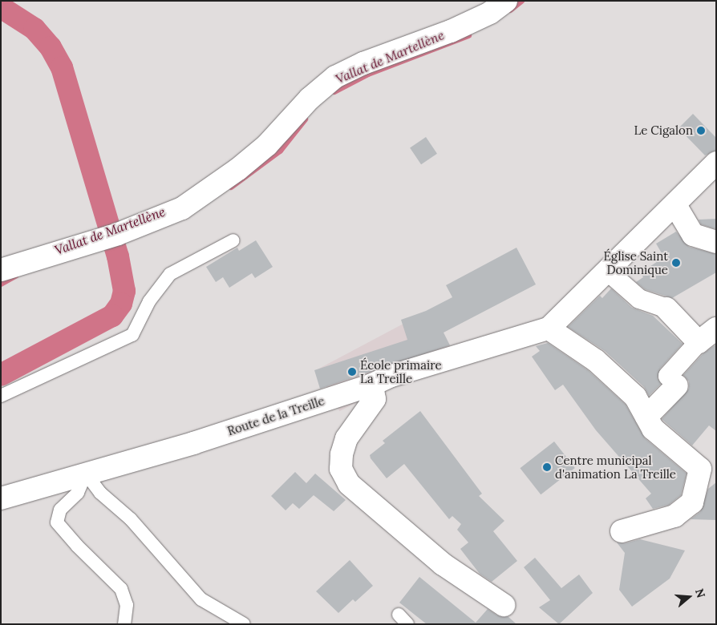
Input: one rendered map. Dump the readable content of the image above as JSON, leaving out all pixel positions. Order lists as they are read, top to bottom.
{
  "streets": {
    "street": ["Route de la Treille"]
  },
  "water": ["Vallat de Martellène"],
  "places": [
    "Le Cigalon",
    "Église Saint Dominique",
    "École primaire La Treille",
    "Centre municipal d'animation La Treille"
  ],
  "north": "right"
}
